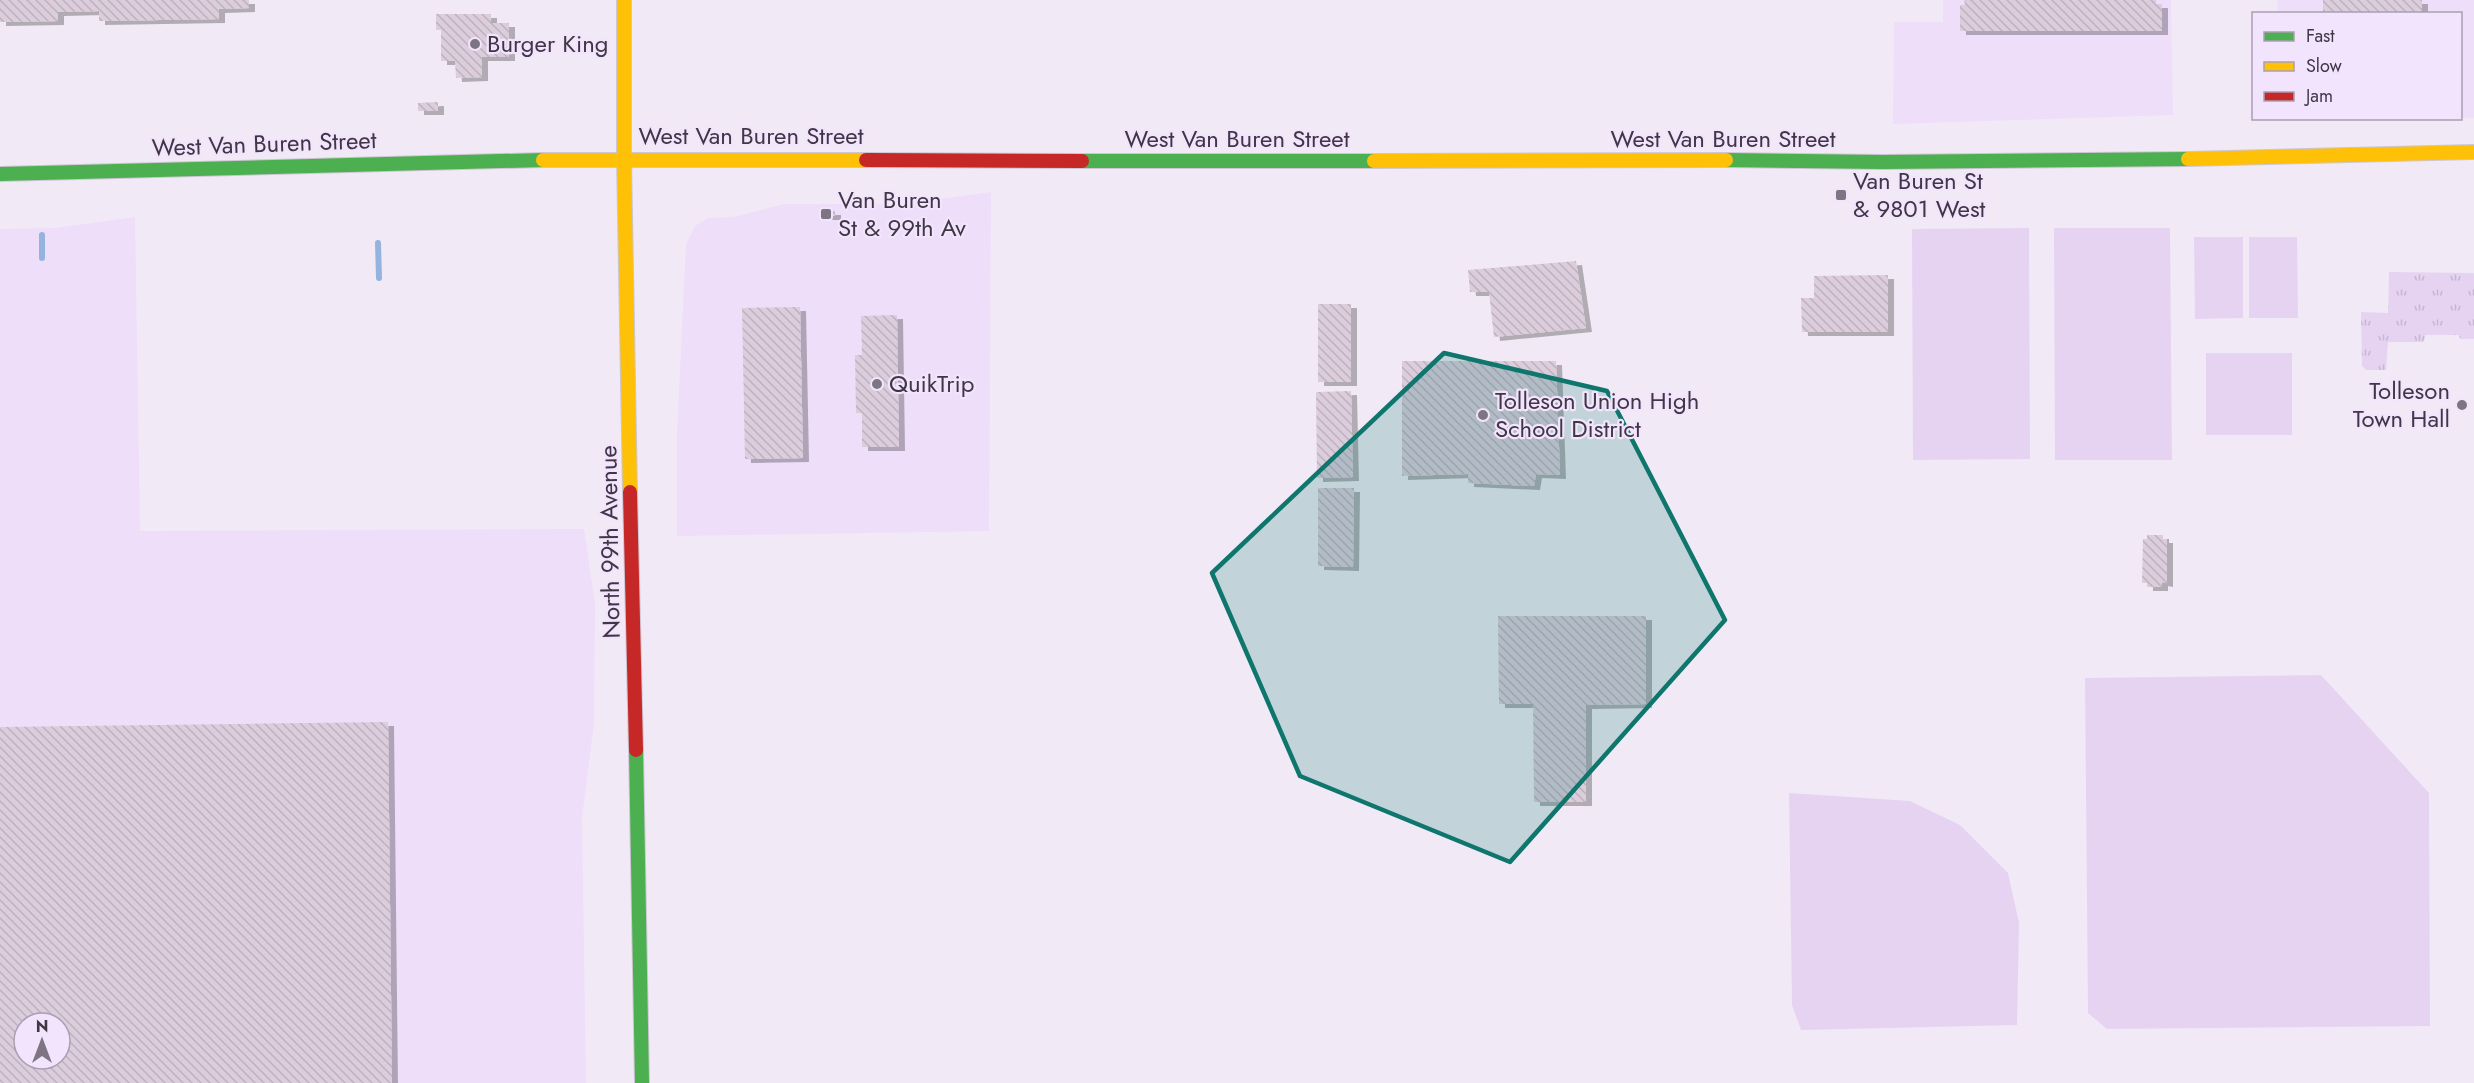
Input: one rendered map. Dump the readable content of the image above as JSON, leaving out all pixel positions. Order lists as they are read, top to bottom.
{
  "streets": {
    "main road": ["West Van Buren Street", "North 99th Avenue"]
  },
  "crossings": [
    ["West Van Buren Street", "North 99th Avenue"]
  ],
  "places": {
    "other": [
      "Burger King",
      "QuikTrip",
      "Tolleson Town Hall",
      "Tolleson Union High School District"
    ],
    "transit": ["Van Buren St & 9801 West", "Van Buren St & 99th Av"]
  },
  "legend": ["Fast", "Slow", "Jam"],
  "north": "top"
}
